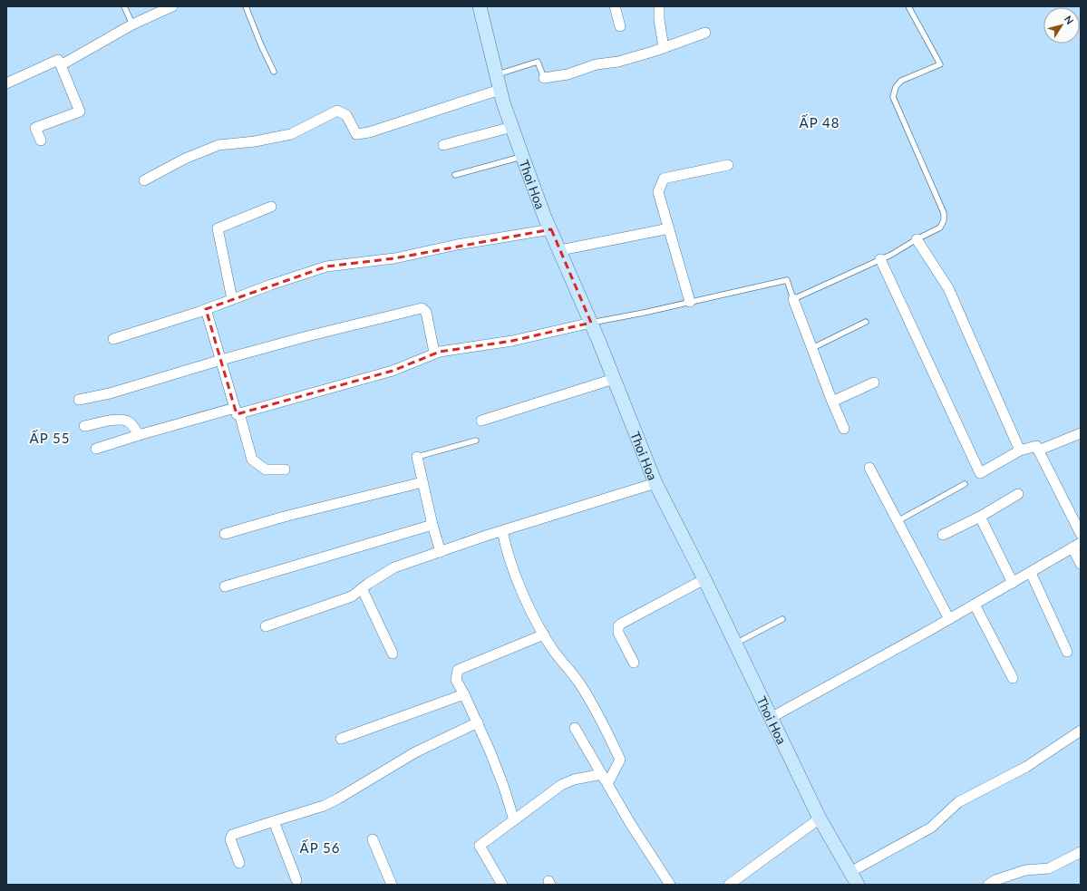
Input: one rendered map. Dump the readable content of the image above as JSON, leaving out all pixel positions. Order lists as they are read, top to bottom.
{
  "streets": {
    "street": ["Thoi Hoa"]
  },
  "districts": ["ẤP 48", "ẤP 55", "ẤP 56"],
  "north": "top right"
}
